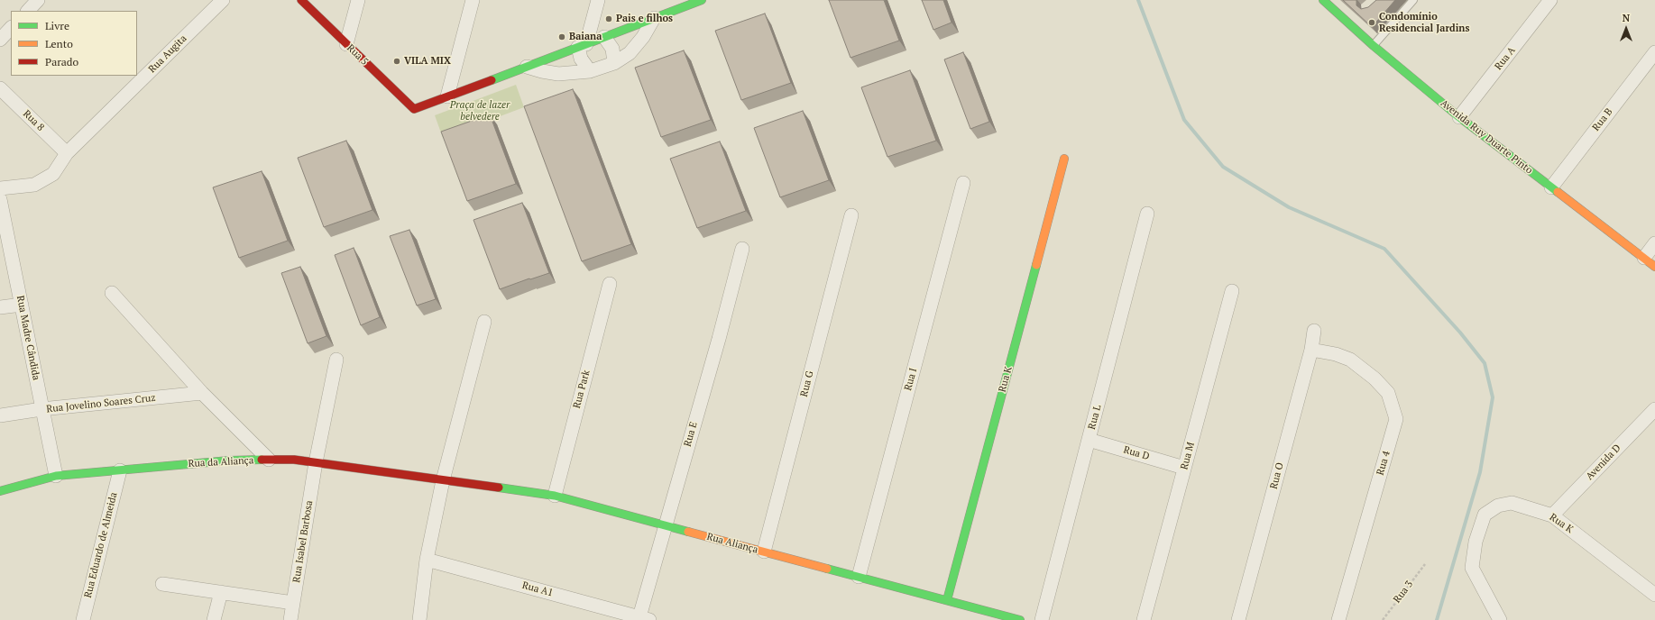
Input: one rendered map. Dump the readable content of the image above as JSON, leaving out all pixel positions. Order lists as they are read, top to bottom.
{
  "streets": {
    "street": [
      "Rua Augita",
      "Rua 5",
      "Rua A",
      "Rua B",
      "Rua 8",
      "Avenida Ruy Duarte Pinto",
      "Rua Madre Cândida",
      "Rua I",
      "Rua K",
      "Rua G",
      "Rua Park",
      "Rua Jovelino Soares Cruz",
      "Rua L",
      "Rua E",
      "Rua D",
      "Rua M",
      "Rua da Aliança",
      "Avenida D",
      "Rua 4",
      "Rua O",
      "Rua Isabel Barbosa",
      "Rua Aliança",
      "Rua Eduardo de Almeida",
      "Rua A1"
    ],
    "path": ["Rua 3"]
  },
  "crossings": [
    ["Rua Augita", "Rua 8"],
    ["Rua A", "Avenida Ruy Duarte Pinto"],
    ["Rua B", "Avenida Ruy Duarte Pinto"],
    ["Rua Madre Cândida", "Rua Jovelino Soares Cruz"],
    ["Rua Madre Cândida", "Rua da Aliança"],
    ["Rua I", "Rua Aliança"],
    ["Rua K", "Avenida D"],
    ["Rua K", "Rua Aliança"],
    ["Rua G", "Rua Aliança"],
    ["Rua Park", "Rua Aliança"],
    ["Rua L", "Rua D"],
    ["Rua E", "Rua Aliança"],
    ["Rua E", "Rua A1"],
    ["Rua D", "Rua M"],
    ["Rua da Aliança", "Rua Isabel Barbosa"],
    ["Rua da Aliança", "Rua Aliança"],
    ["Rua da Aliança", "Rua Eduardo de Almeida"],
    ["Rua 4", "Rua O"]
  ],
  "parks": ["Praça de lazer belvedere"],
  "places": [
    "Pais e filhos",
    "Condomínio Residencial Jardins",
    "Baiana",
    "VILA MIX"
  ],
  "legend": ["Livre", "Lento", "Parado"],
  "north": "top"
}
